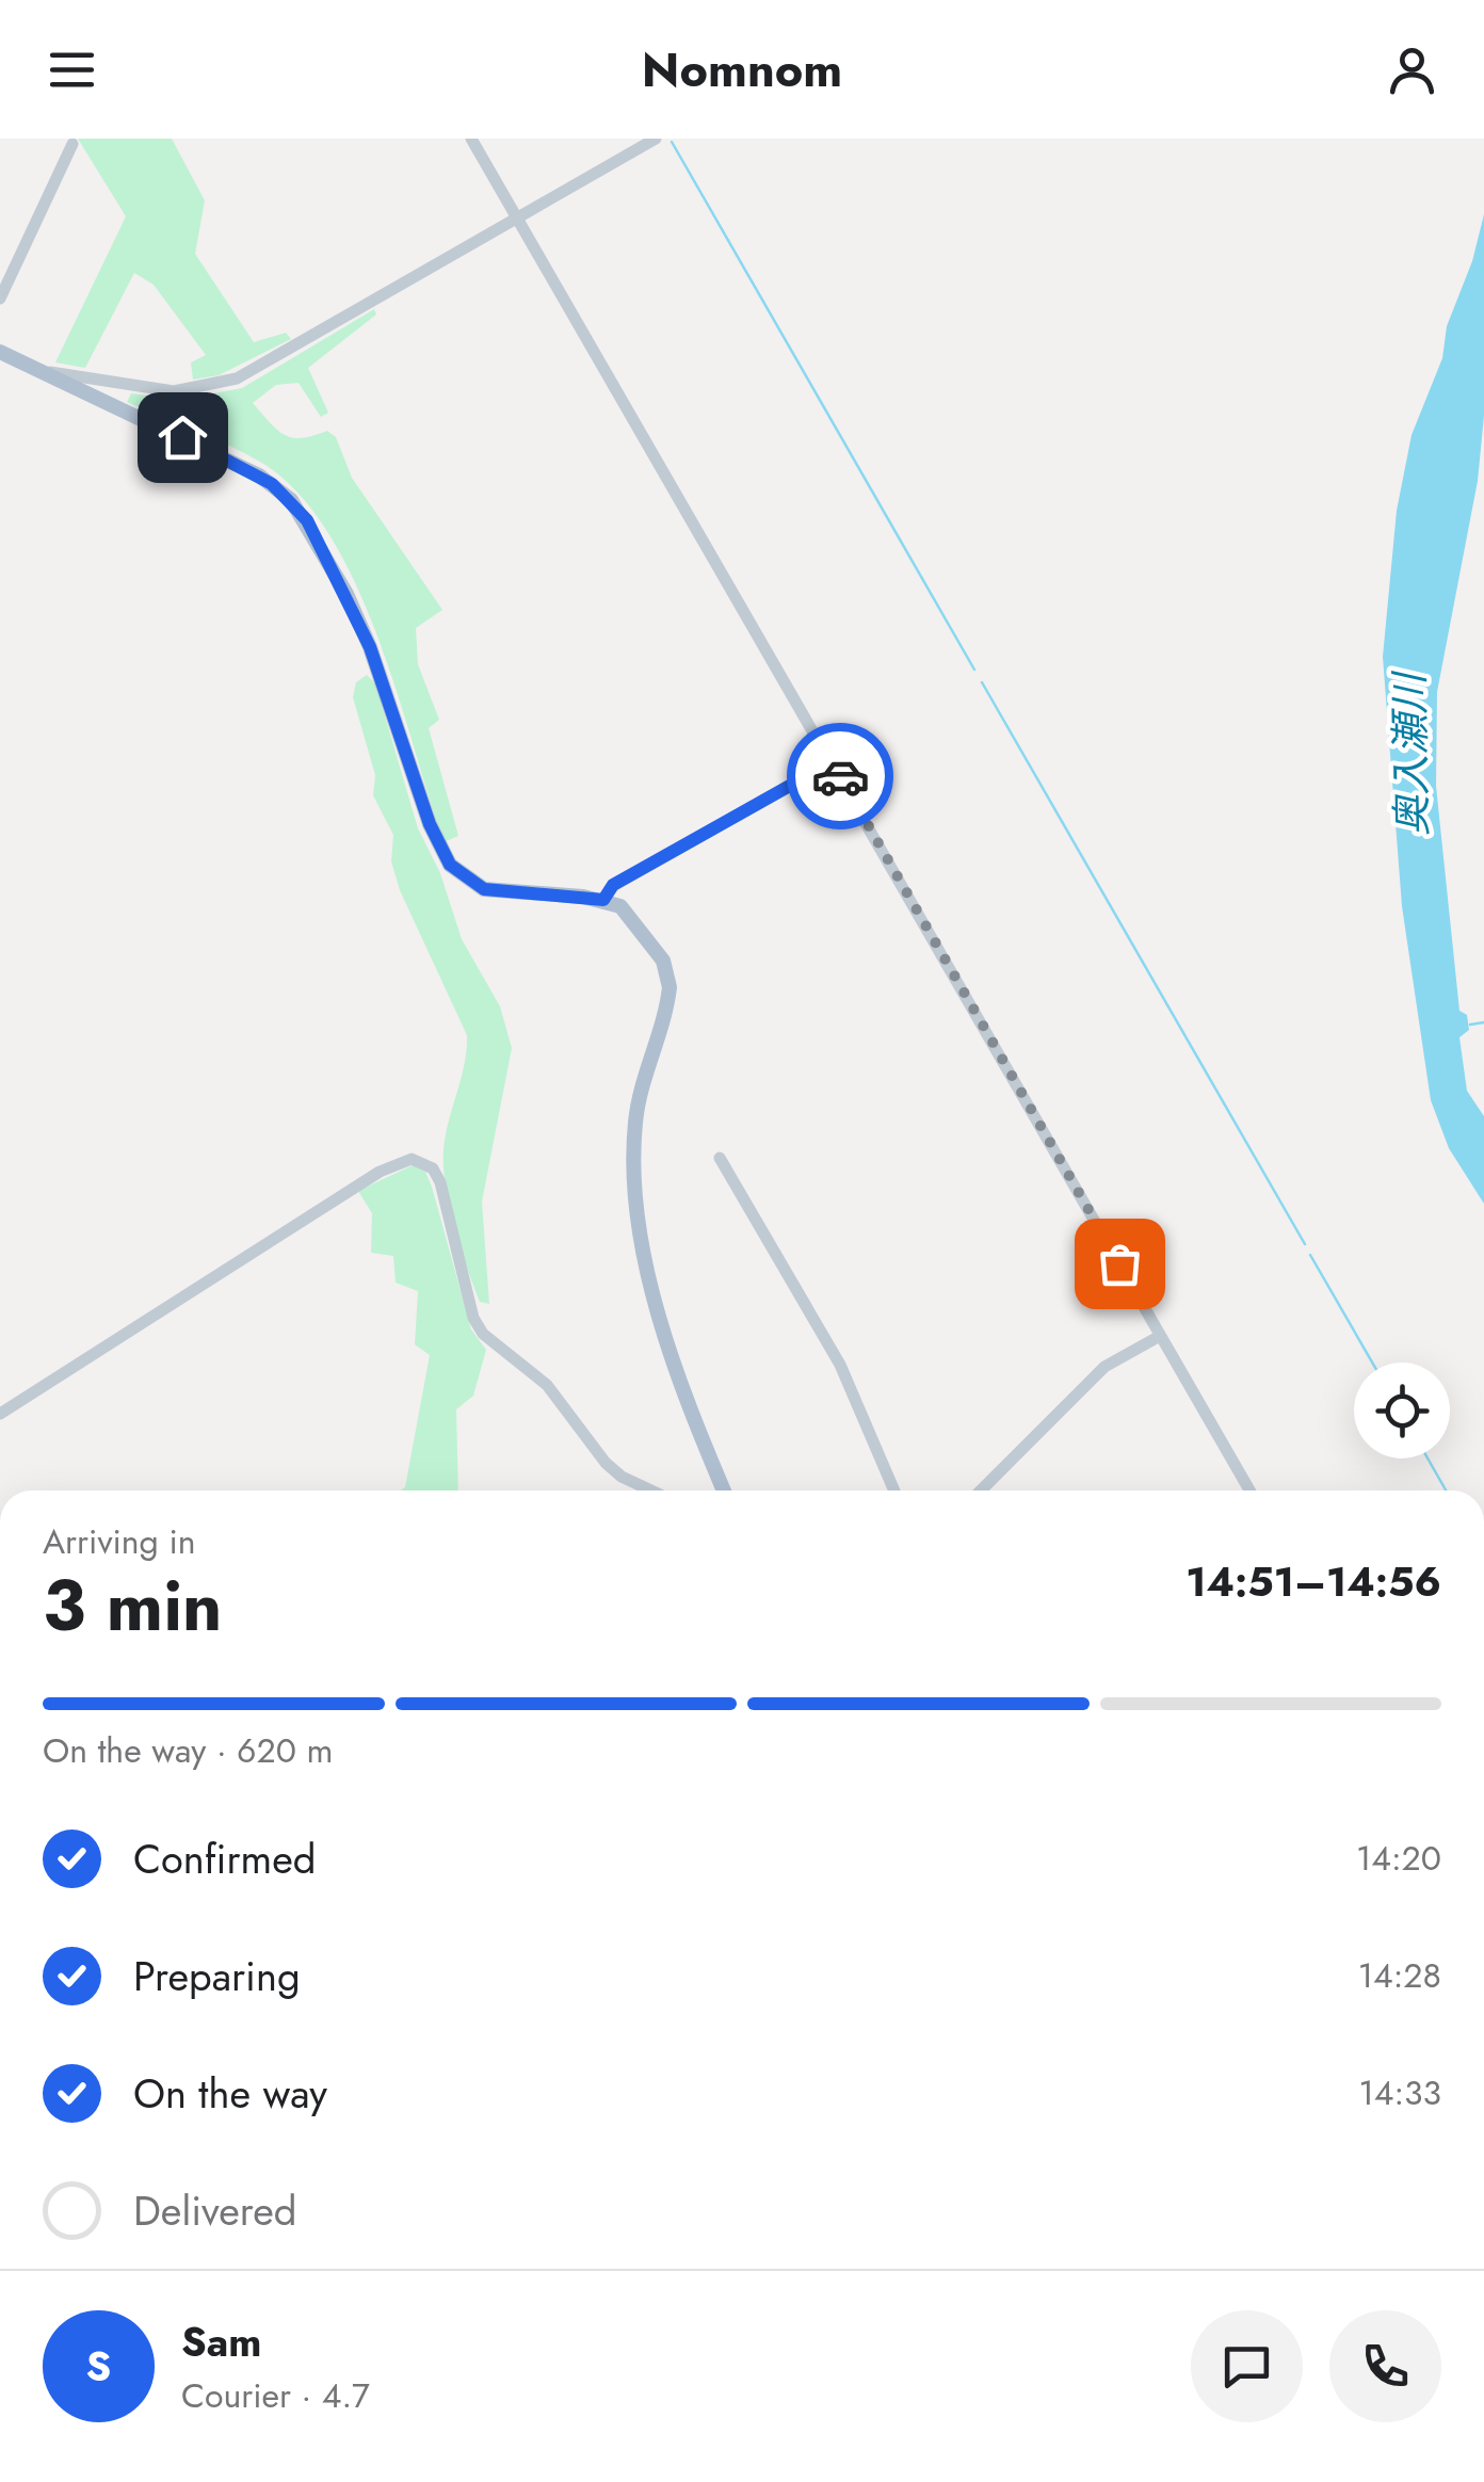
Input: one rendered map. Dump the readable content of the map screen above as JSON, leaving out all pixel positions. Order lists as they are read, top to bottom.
{
  "water": ["奥入瀬川"],
  "page": {
    "header": "Nomnom",
    "heading": ["3 min", "Arriving in", "14:51–14:56"],
    "panel": ["Sam", "Courier · 4.7"],
    "bar": "On the way · 620 m",
    "list": [
      ["Confirmed", "14:20"],
      ["Preparing", "14:28"],
      ["On the way", "14:33"],
      "Delivered"
    ],
    "round": "S"
  }
}
